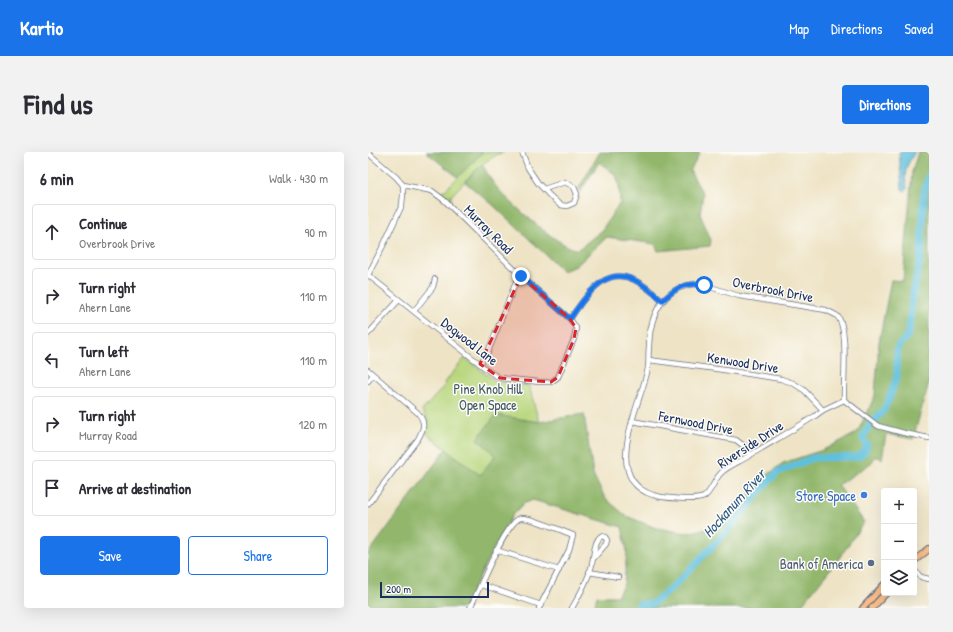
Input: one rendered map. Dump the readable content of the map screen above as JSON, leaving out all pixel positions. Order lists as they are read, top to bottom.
{
  "streets": {
    "street": [
      "Murray Road",
      "Overbrook Drive",
      "Dogwood Lane",
      "Kenwood Drive",
      "Fernwood Drive",
      "Riverside Drive"
    ]
  },
  "crossings": [
    ["Murray Road", "Dogwood Lane"],
    ["Overbrook Drive", "Kenwood Drive"],
    ["Overbrook Drive", "Riverside Drive"],
    ["Kenwood Drive", "Riverside Drive"],
    ["Fernwood Drive", "Riverside Drive"]
  ],
  "water": ["Hockanum River"],
  "parks": ["Pine Knob Hill Open Space"],
  "places": ["Store Space", "Bank of America"],
  "scale_bar": "200 m",
  "page": {
    "header": "Kartio",
    "nav": ["Map", "Directions", "Saved"],
    "title": "Find us",
    "buttons": [
      "Directions",
      ["Save", "Share"]
    ],
    "heading": ["6 min", "Walk · 430 m"],
    "list": [
      ["Continue", "Overbrook Drive", "90 m"],
      ["Turn right", "Ahern Lane", "110 m"],
      ["Turn left", "Ahern Lane", "110 m"],
      ["Turn right", "Murray Road", "120 m"],
      "Arrive at destination"
    ],
    "map_buttons": ["+", "−"],
    "scale": "200 m"
  }
}
